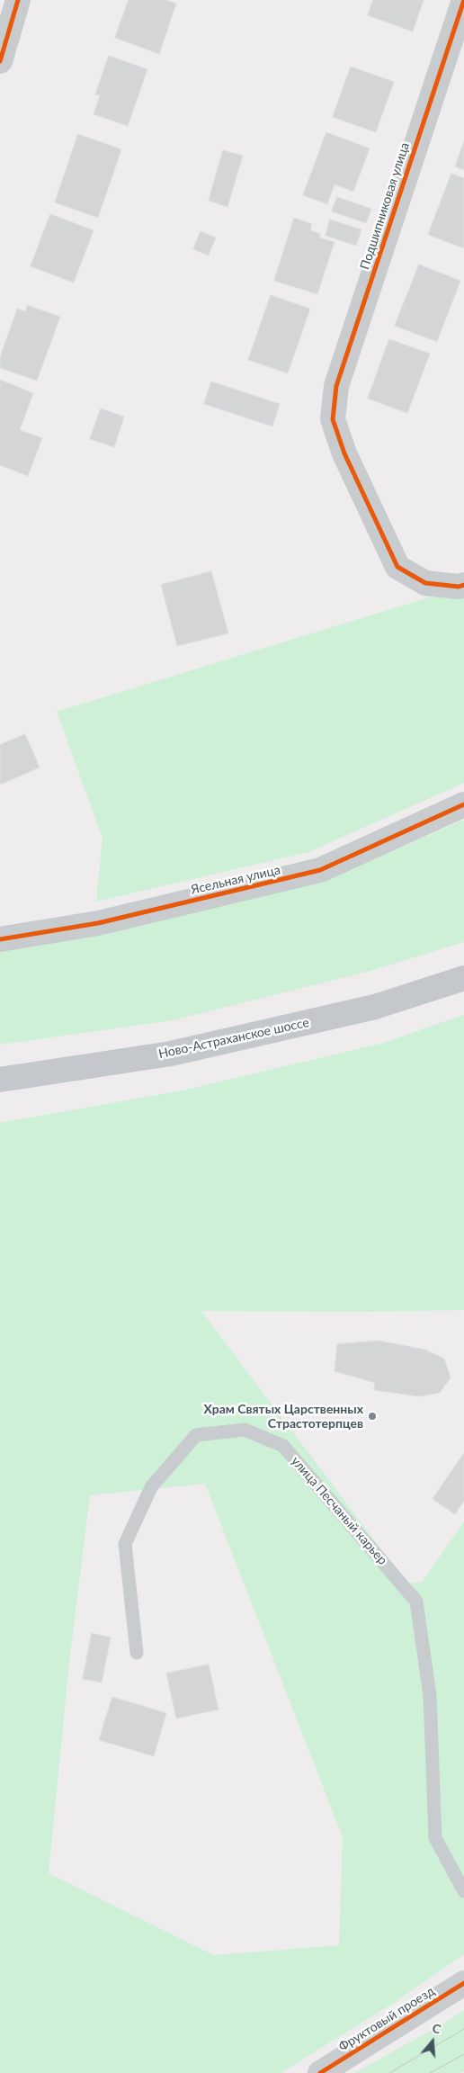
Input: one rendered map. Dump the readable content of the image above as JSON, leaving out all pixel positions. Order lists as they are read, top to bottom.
{
  "streets": {
    "main road": ["Ново-Астраханское шоссе"],
    "street": ["Подшипниковая улица", "Ясельная улица", "Фруктовый проезд"],
    "lane": ["улица Песчаный карьер"]
  },
  "places": ["Храм Святых Царственных Страстотерпцев"],
  "north": "top"
}
